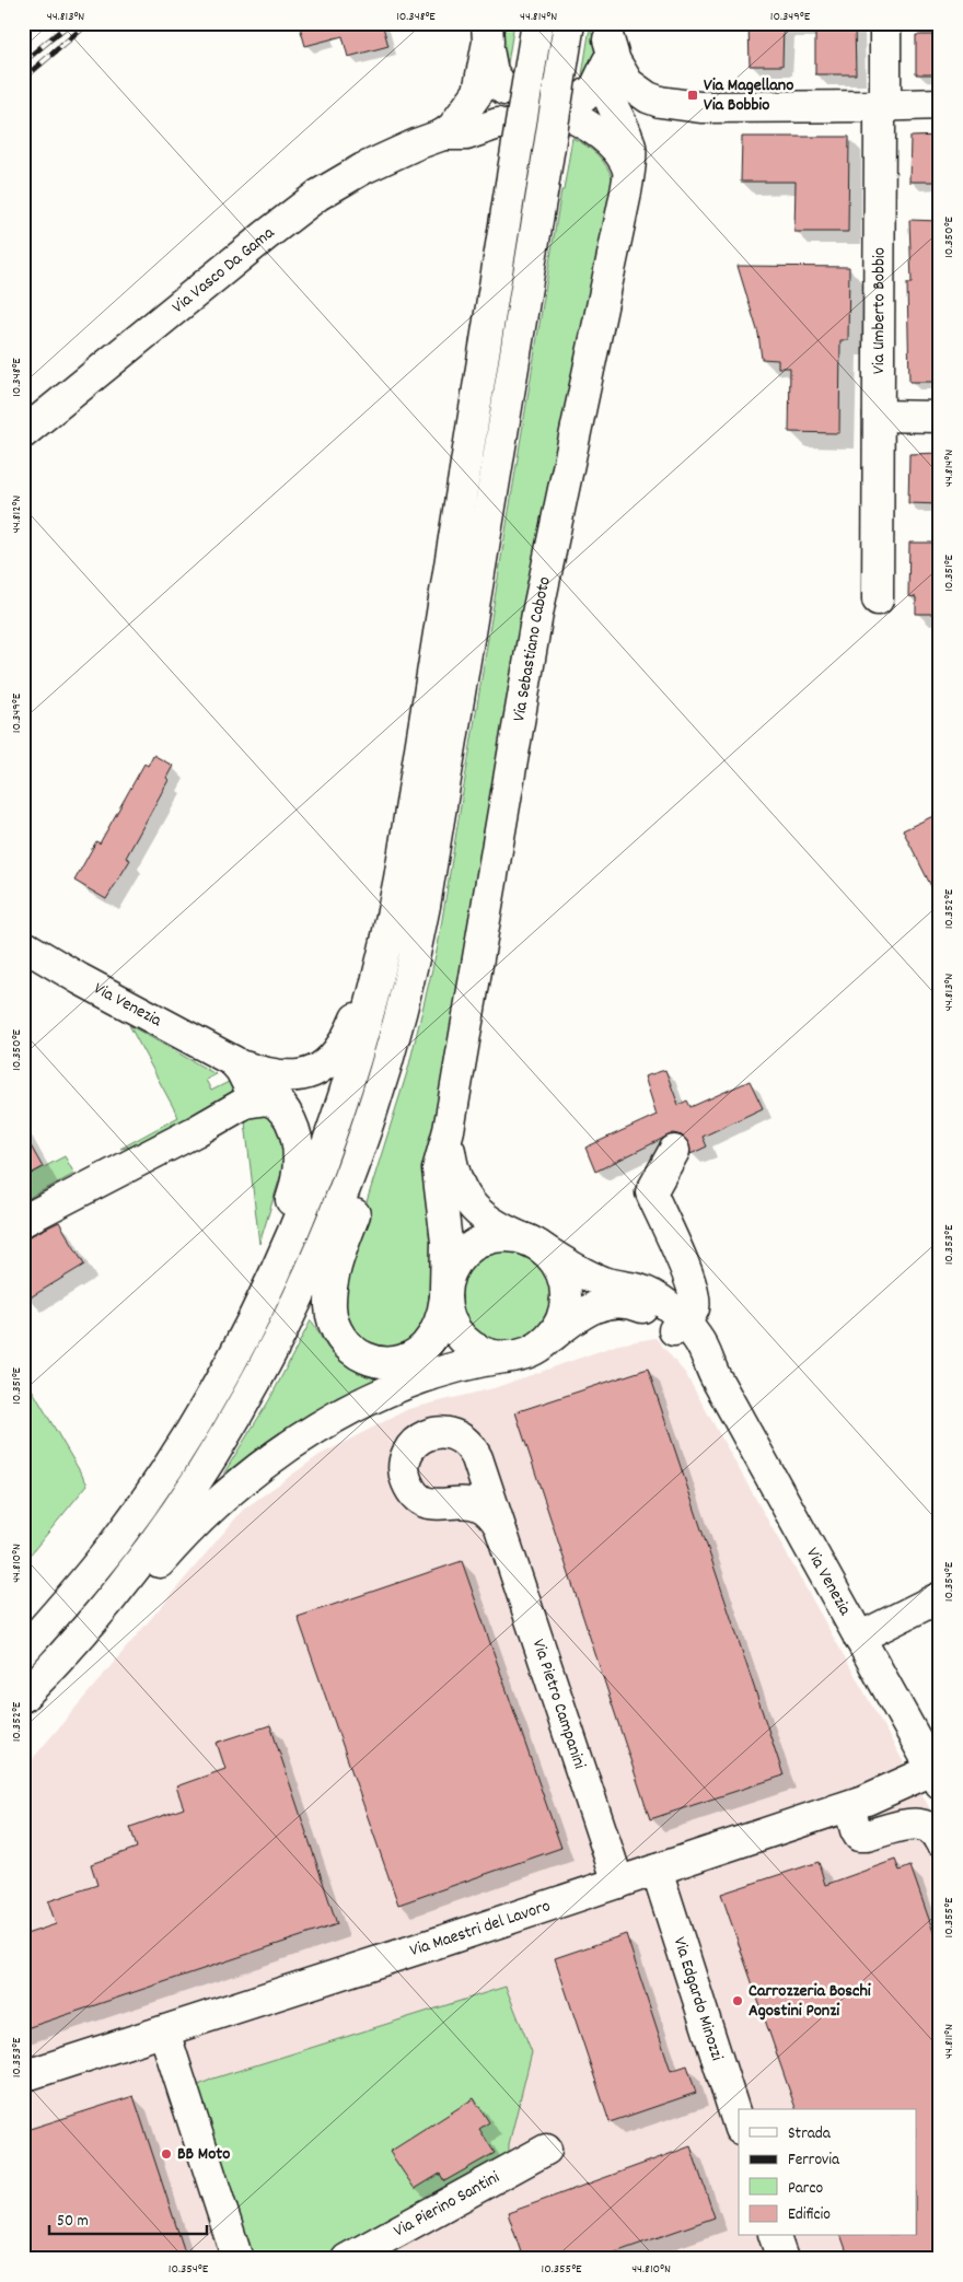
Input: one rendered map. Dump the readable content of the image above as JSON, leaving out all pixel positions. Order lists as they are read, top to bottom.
{
  "streets": {
    "main road": [
      "Via Vasco Da Gama",
      "Via Umberto Bobbio",
      "Via Sebastiano Caboto",
      "Via Venezia",
      "Via Pietro Campanini",
      "Via Maestri del Lavoro",
      "Via Edgardo Minozzi",
      "Via Pierino Santini"
    ]
  },
  "crossings": [
    ["Via Sebastiano Caboto", "Via Venezia"],
    ["Via Venezia", "Via Maestri del Lavoro"],
    ["Via Pietro Campanini", "Via Maestri del Lavoro"],
    ["Via Maestri del Lavoro", "Via Edgardo Minozzi"]
  ],
  "places": {
    "transit": ["Via Magellano Via Bobbio"],
    "other": ["Carrozzeria Boschi Agostini Ponzi", "BB Moto"]
  },
  "legend": [
    "Strada",
    "Ferrovia",
    "Parco",
    "Edificio"
  ],
  "scale_bar": "50 m",
  "coordinates": [
    "44.813°N",
    "10.348°E",
    "44.814°N",
    "10.349°E",
    "10.350°E",
    "44.812°N",
    "10.351°E",
    "10.352°E",
    "10.353°E",
    "44.810°N",
    "10.354°E",
    "10.355°E",
    "44.811°N"
  ]
}
